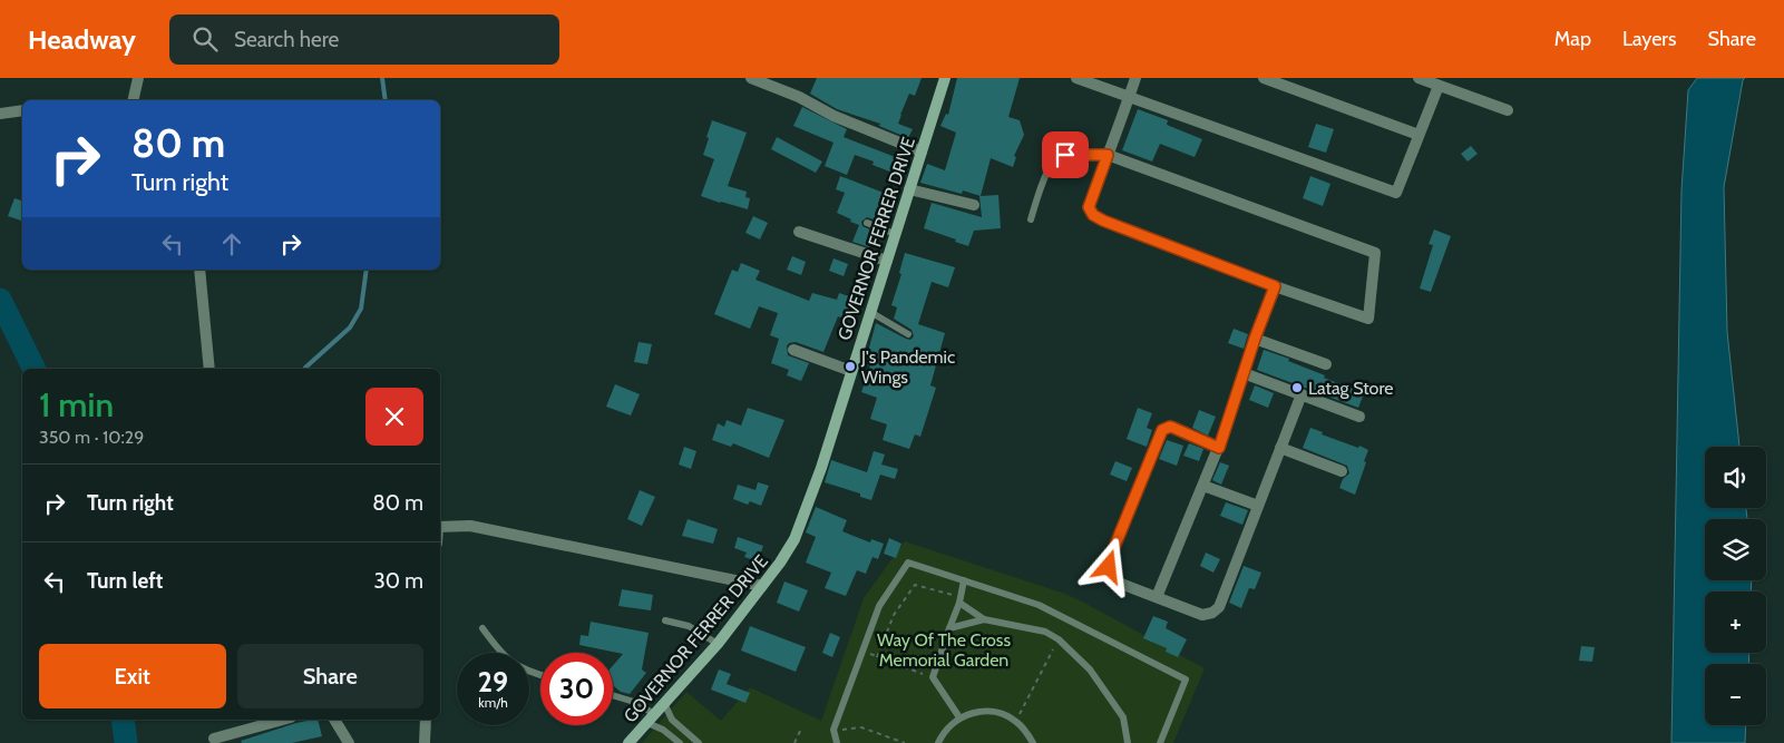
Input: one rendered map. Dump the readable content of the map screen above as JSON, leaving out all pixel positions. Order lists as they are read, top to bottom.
{
  "streets": {
    "main road": ["GOVERNOR FERRER DRIVE"]
  },
  "parks": ["Way Of The Cross Memorial Garden"],
  "places": ["J's Pandemic Wings", "Latag Store"],
  "page": {
    "header": "Headway",
    "search": "Search here",
    "nav": ["Map", "Layers", "Share"],
    "turn": ["80 m", "Turn right"],
    "heading": ["1 min", "350 m · 10:29"],
    "map_buttons": ["+", "−"],
    "list": [
      {
        "name": "Turn right",
        "value": "80 m"
      },
      {
        "name": "Turn left",
        "value": "30 m"
      }
    ],
    "buttons": ["Exit", "Share"],
    "speed": "29 km/h",
    "limit": "30"
  }
}
